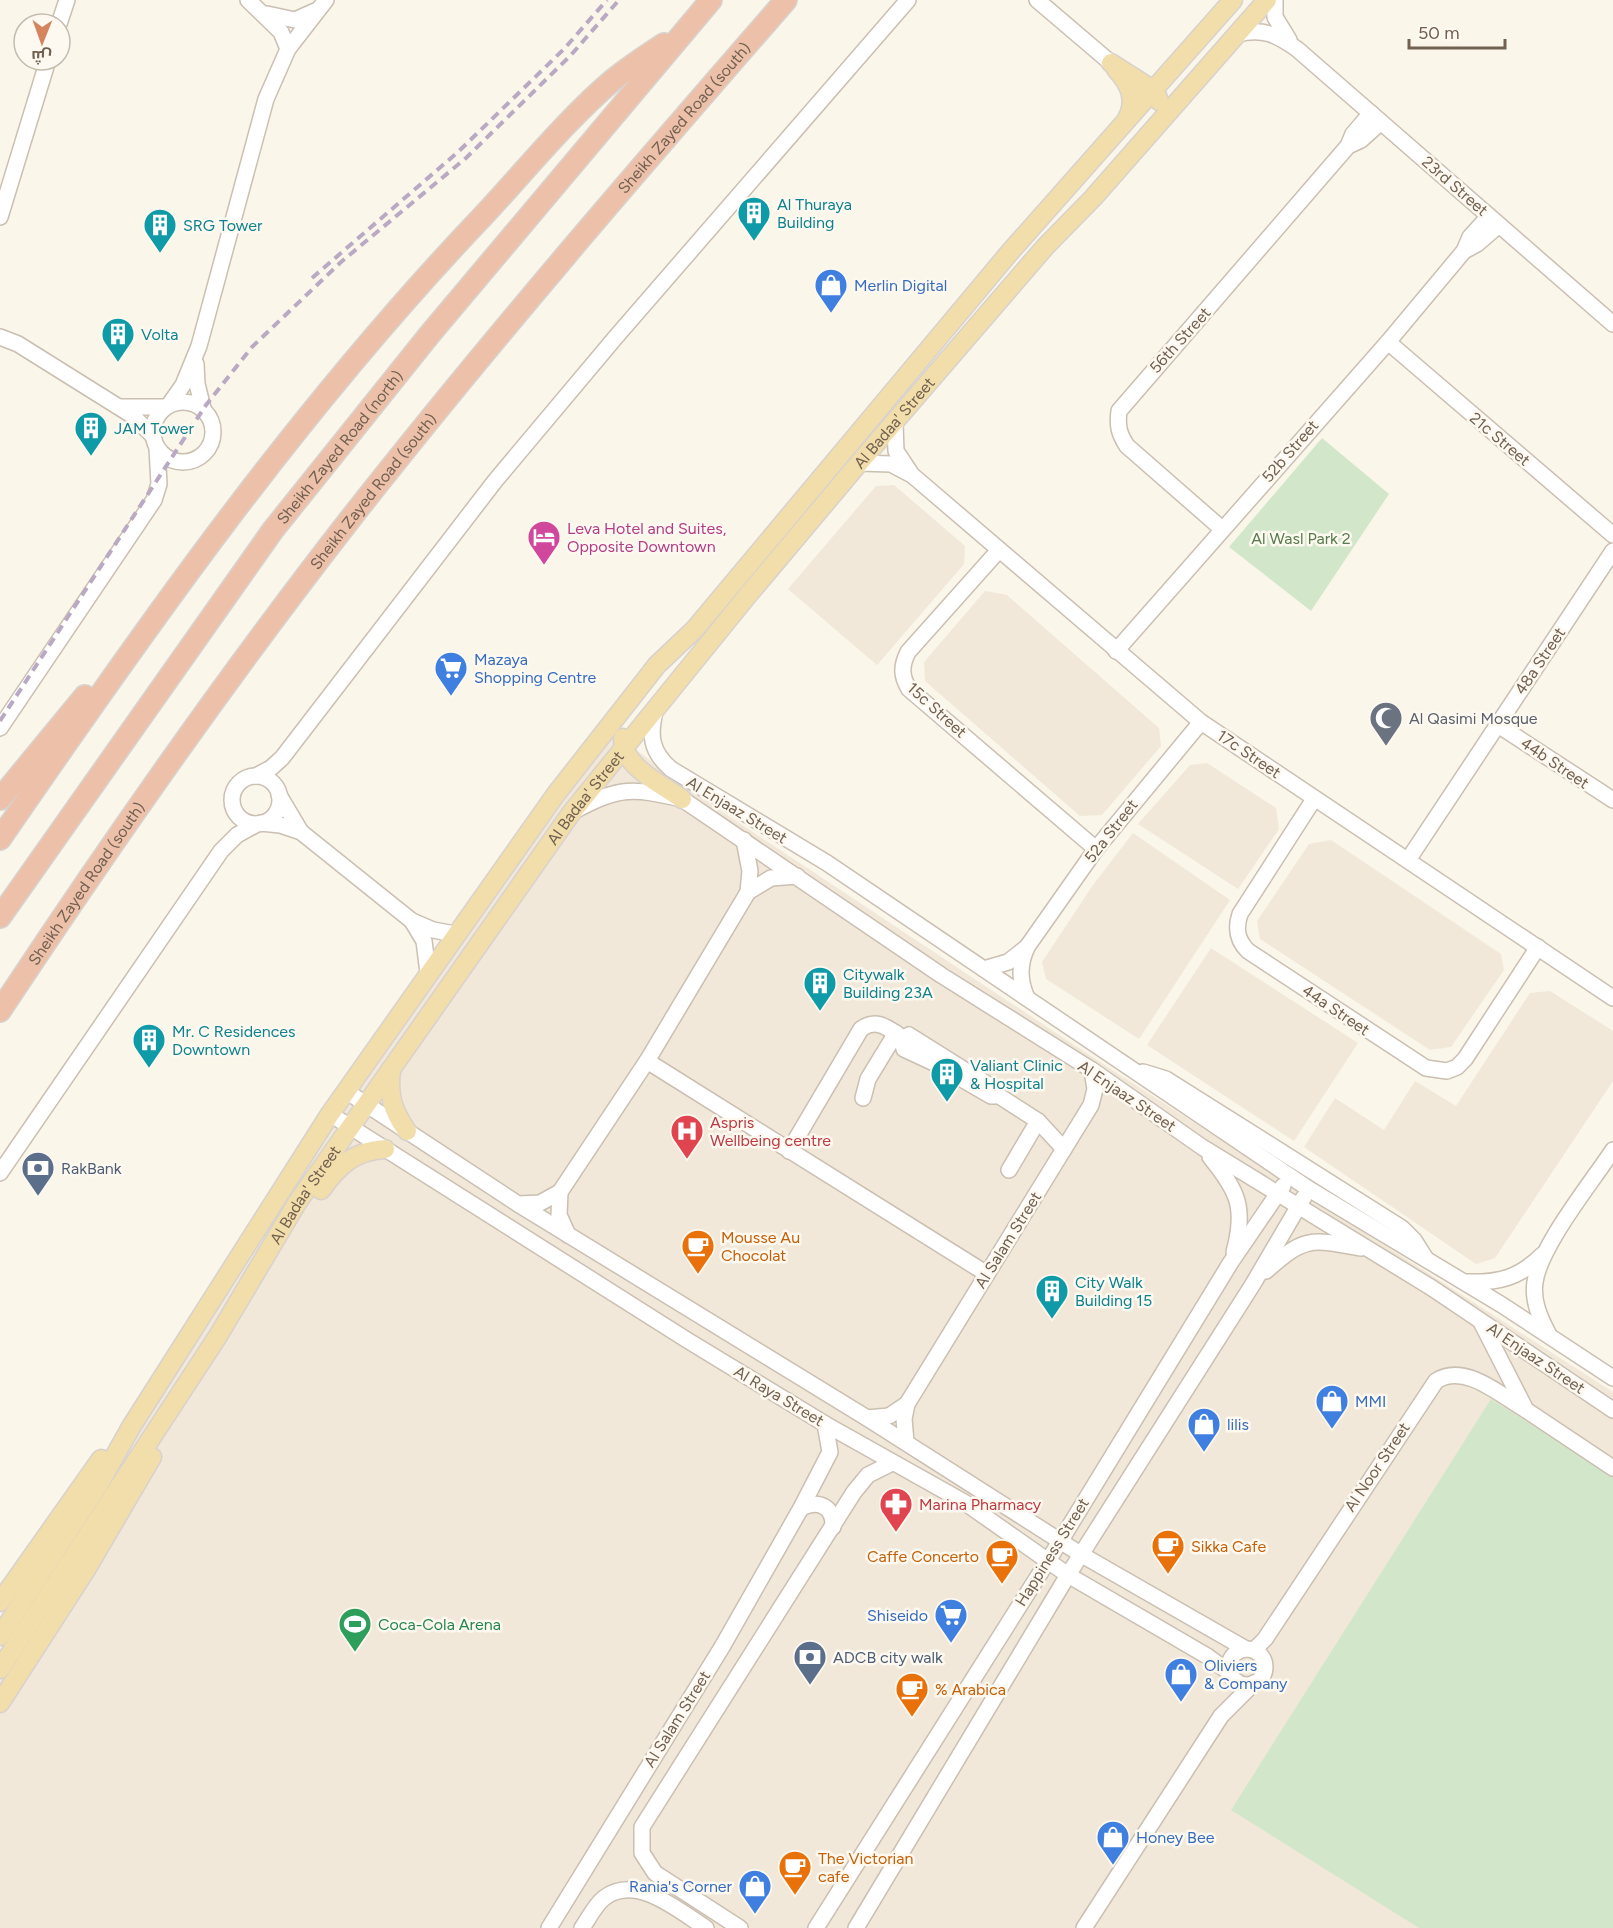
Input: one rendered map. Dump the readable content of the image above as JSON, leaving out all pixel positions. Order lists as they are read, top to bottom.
{
  "streets": {
    "highway": ["Sheikh Zayed Road (south)", "Sheikh Zayed Road (north)"],
    "main road": ["Al Badaa' Street"],
    "street": [
      "23rd Street",
      "56th Street",
      "21c Street",
      "52b Street",
      "48a Street",
      "15c Street",
      "17c Street",
      "44b Street",
      "Al Enjaaz Street",
      "52a Street",
      "44a Street",
      "Al Salam Street",
      "Al Raya Street",
      "Al Noor Street",
      "Happiness Street"
    ]
  },
  "crossings": [
    ["23rd Street", "56th Street"],
    ["23rd Street", "Al Badaa' Street"],
    ["23rd Street", "52b Street"],
    ["56th Street", "52b Street"],
    ["Al Badaa' Street", "17c Street"],
    ["Al Badaa' Street", "Al Enjaaz Street"],
    ["Al Badaa' Street", "Al Raya Street"],
    ["21c Street", "52b Street"],
    ["52b Street", "17c Street"],
    ["48a Street", "17c Street"],
    ["48a Street", "44b Street"],
    ["15c Street", "17c Street"],
    ["15c Street", "52a Street"],
    ["17c Street", "52a Street"],
    ["17c Street", "44a Street"],
    ["Al Enjaaz Street", "52a Street"],
    ["Al Enjaaz Street", "Al Salam Street"],
    ["Al Enjaaz Street", "Happiness Street"],
    ["Al Salam Street", "Al Raya Street"],
    ["Al Raya Street", "Al Noor Street"],
    ["Al Raya Street", "Happiness Street"]
  ],
  "parks": ["Al Wasl Park 2"],
  "places": {
    "building": [
      "Al Thuraya Building",
      "SRG Tower",
      "Volta",
      "JAM Tower",
      "Citywalk Building 23A",
      "Mr. C Residences Downtown",
      "Valiant Clinic & Hospital",
      "City Walk Building 15"
    ],
    "shop": [
      "Merlin Digital",
      "MMI",
      "lilis",
      "Oliviers & Company",
      "Honey Bee",
      "Rania's Corner"
    ],
    "hotel": ["Leva Hotel and Suites, Opposite Downtown"],
    "supermarket": ["Mazaya Shopping Centre", "Shiseido"],
    "mosque": ["Al Qasimi Mosque"],
    "hospital": ["Aspris Wellbeing centre"],
    "bank": ["RakBank", "ADCB city walk"],
    "cafe": [
      "Mousse Au Chocolat",
      "Sikka Cafe",
      "Caffe Concerto",
      "% Arabica",
      "The Victorian cafe"
    ],
    "pharmacy": ["Marina Pharmacy"],
    "sports": ["Coca-Cola Arena"]
  },
  "scale_bar": "50 m",
  "north": "bottom"
}
